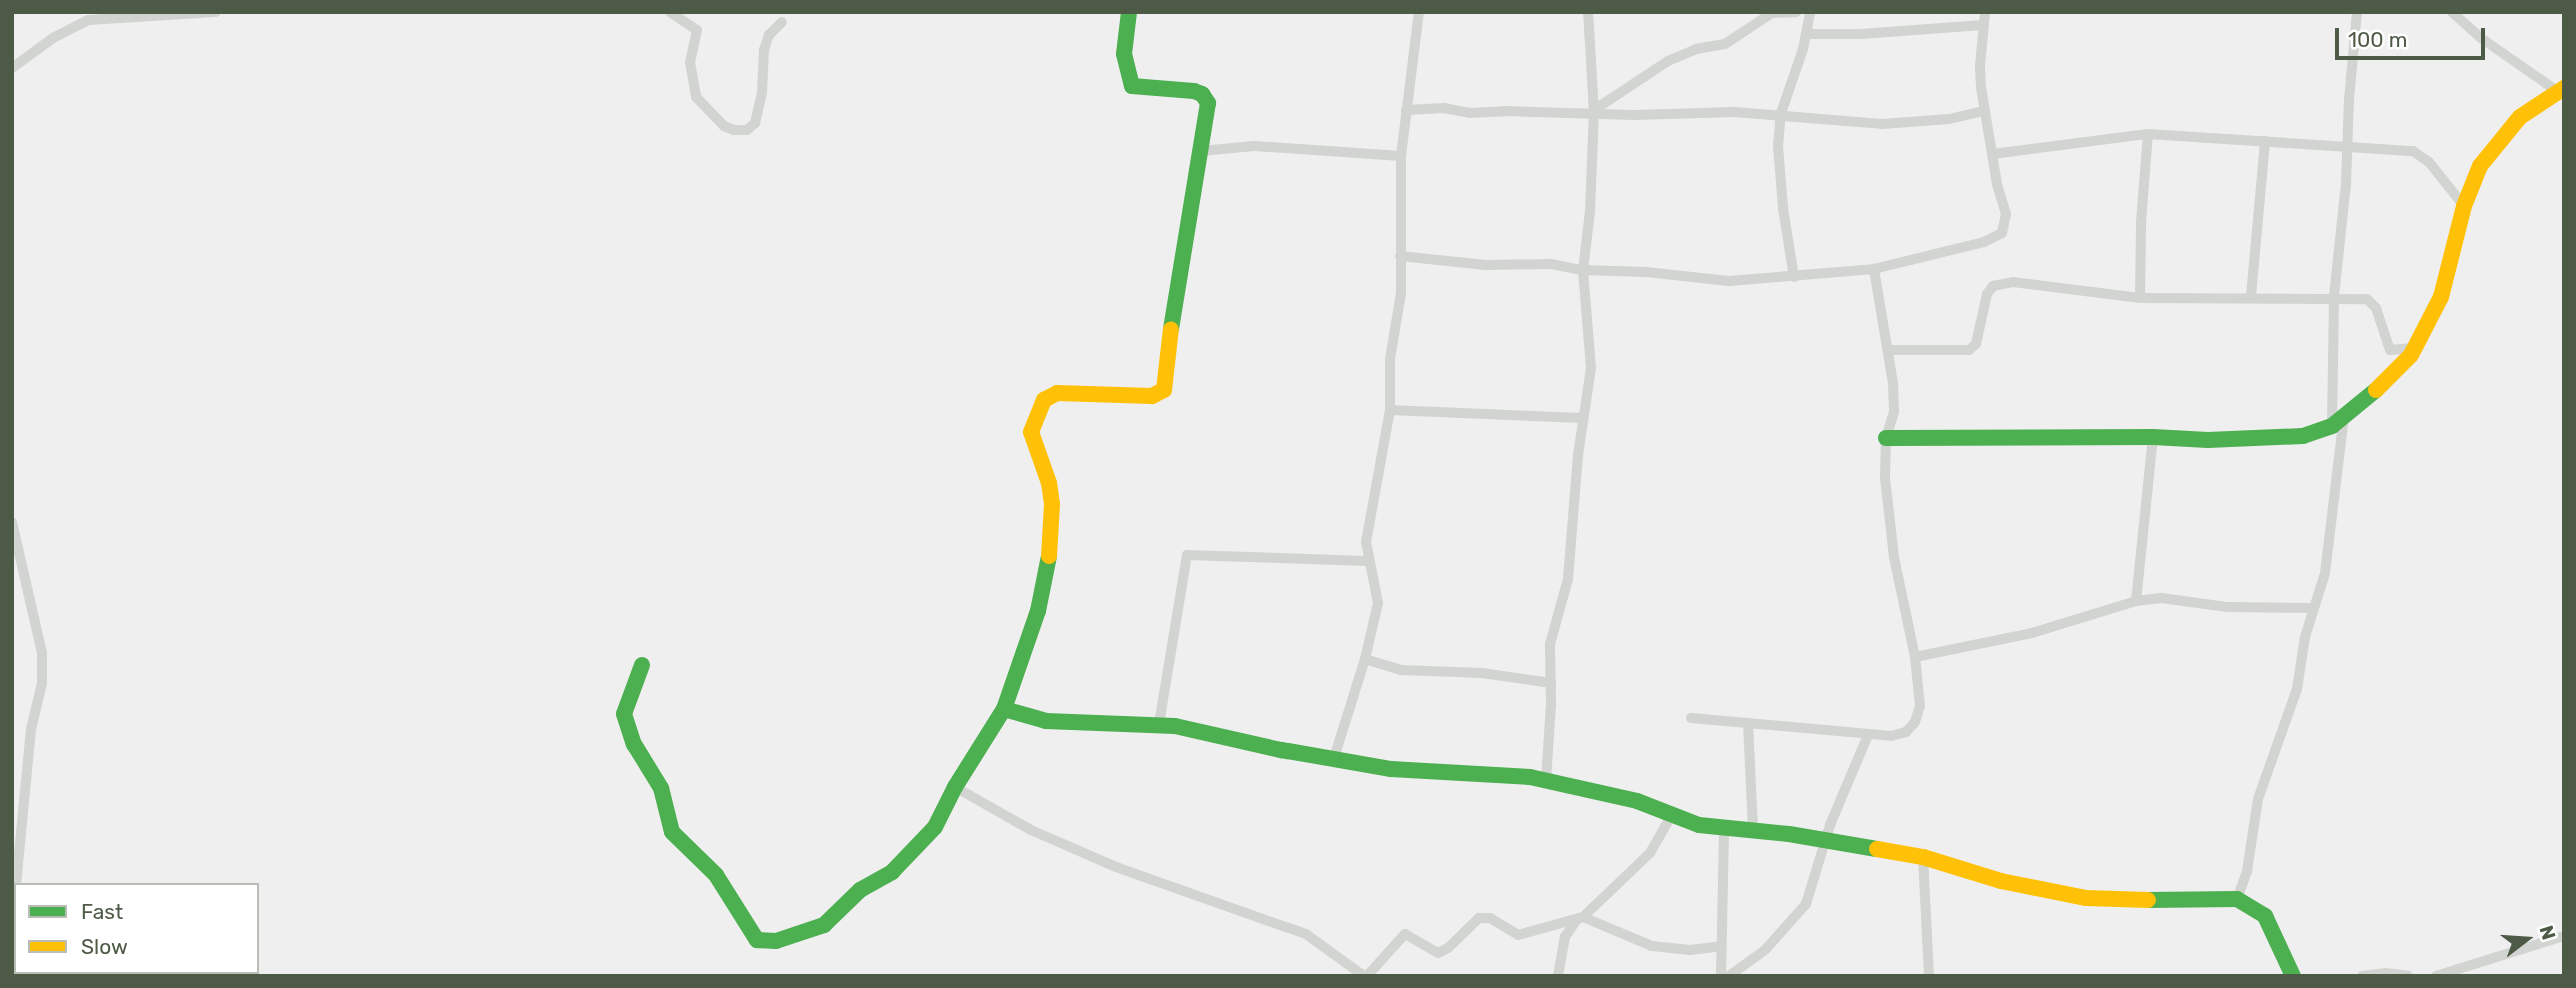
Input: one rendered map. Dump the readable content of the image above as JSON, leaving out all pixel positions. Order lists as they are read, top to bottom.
{
  "legend": ["Fast", "Slow"],
  "scale_bar": "100 m",
  "north": "right"
}
